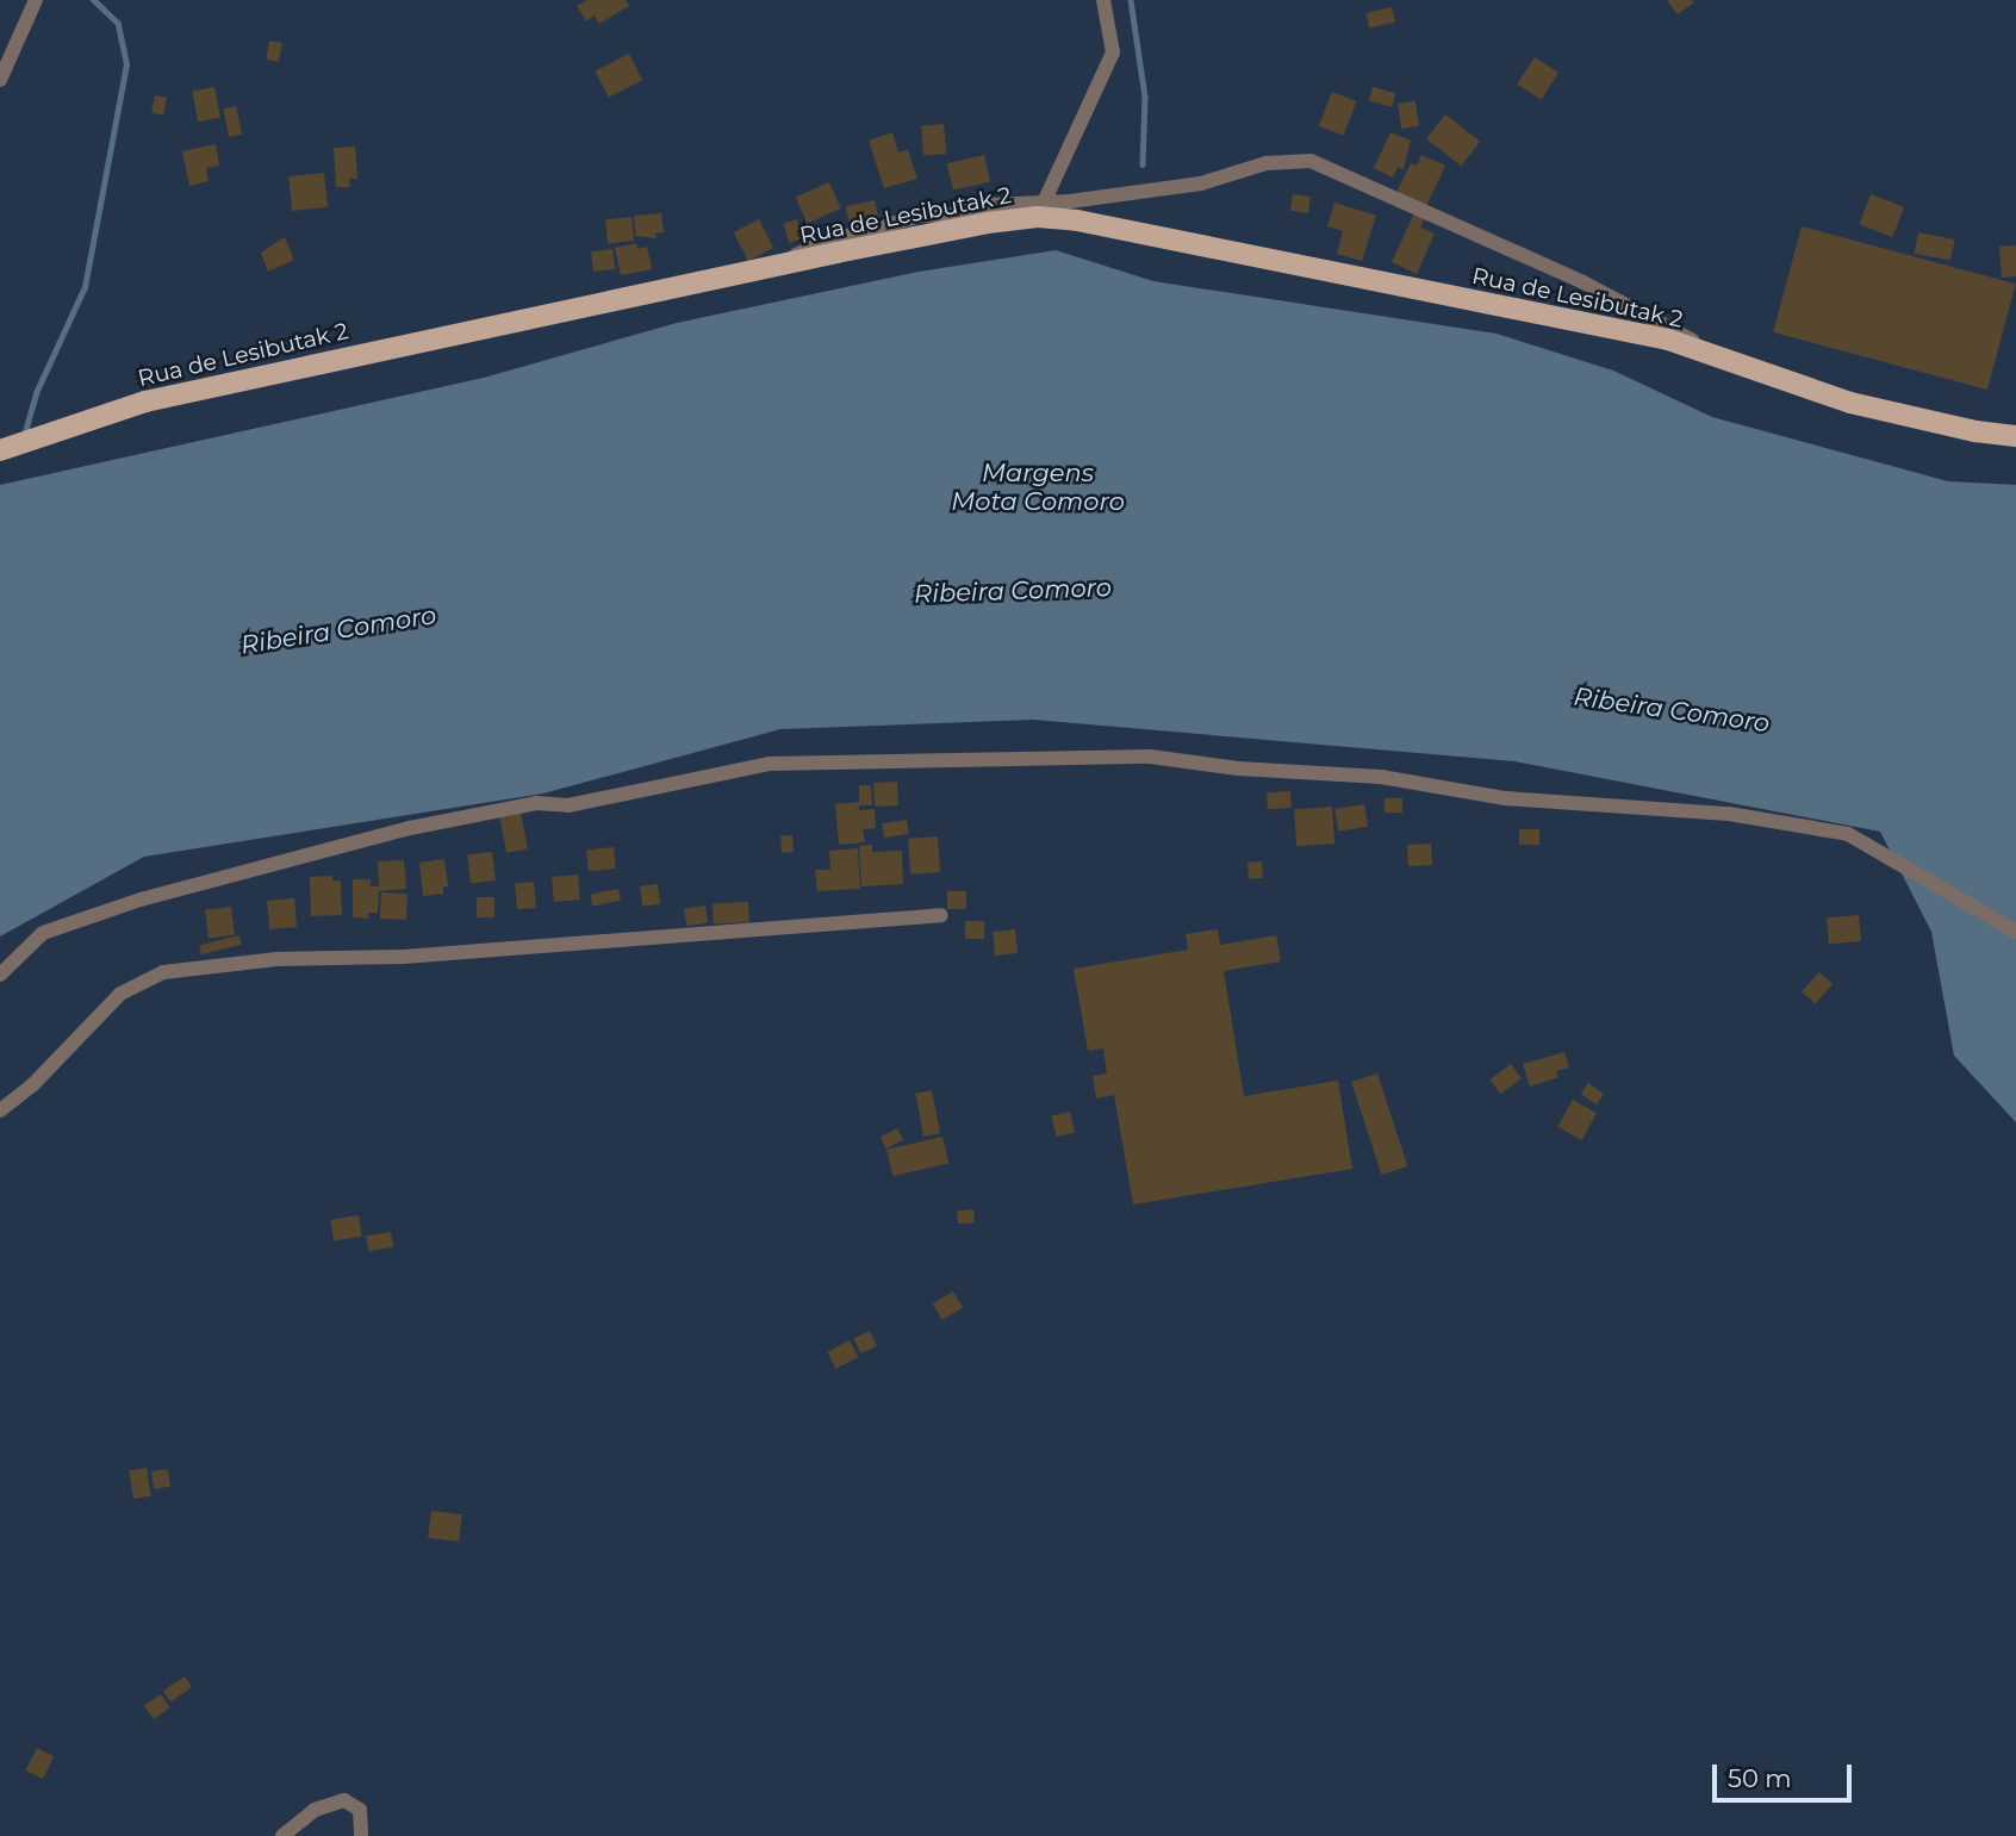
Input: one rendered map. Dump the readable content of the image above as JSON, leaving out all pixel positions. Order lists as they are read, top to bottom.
{
  "streets": {
    "main road": ["Rua de Lesibutak 2"]
  },
  "water": ["Margens Mota Comoro", "Ribeira Comoro"],
  "scale_bar": "50 m"
}
